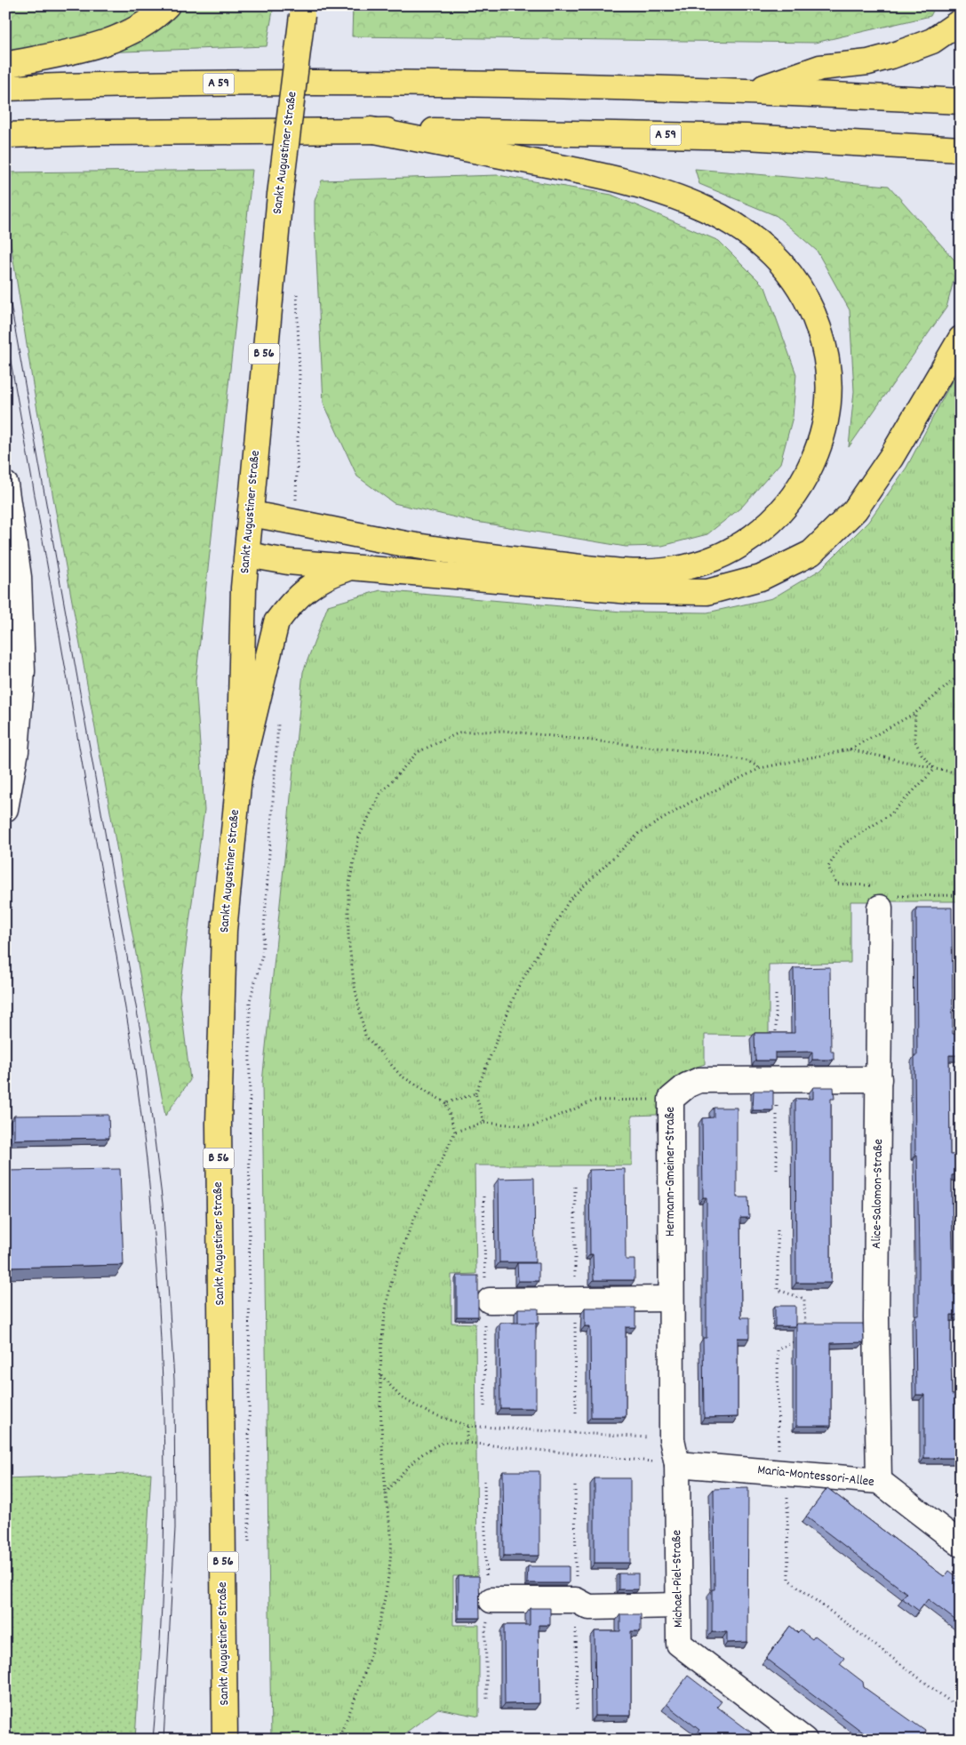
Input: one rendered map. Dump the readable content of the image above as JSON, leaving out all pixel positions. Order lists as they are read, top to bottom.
{
  "streets": {
    "main road": ["A 59", "Sankt Augustiner Straße", "B 56"],
    "street": [
      "Hermann-Gmeiner-Straße",
      "Alice-Salomon-Straße",
      "Maria-Montessori-Allee",
      "Michael-Piel-Straße"
    ]
  },
  "crossings": [
    ["Hermann-Gmeiner-Straße", "Alice-Salomon-Straße"],
    ["Hermann-Gmeiner-Straße", "Maria-Montessori-Allee"],
    ["Hermann-Gmeiner-Straße", "Michael-Piel-Straße"],
    ["Alice-Salomon-Straße", "Maria-Montessori-Allee"],
    ["Maria-Montessori-Allee", "Michael-Piel-Straße"]
  ]
}
